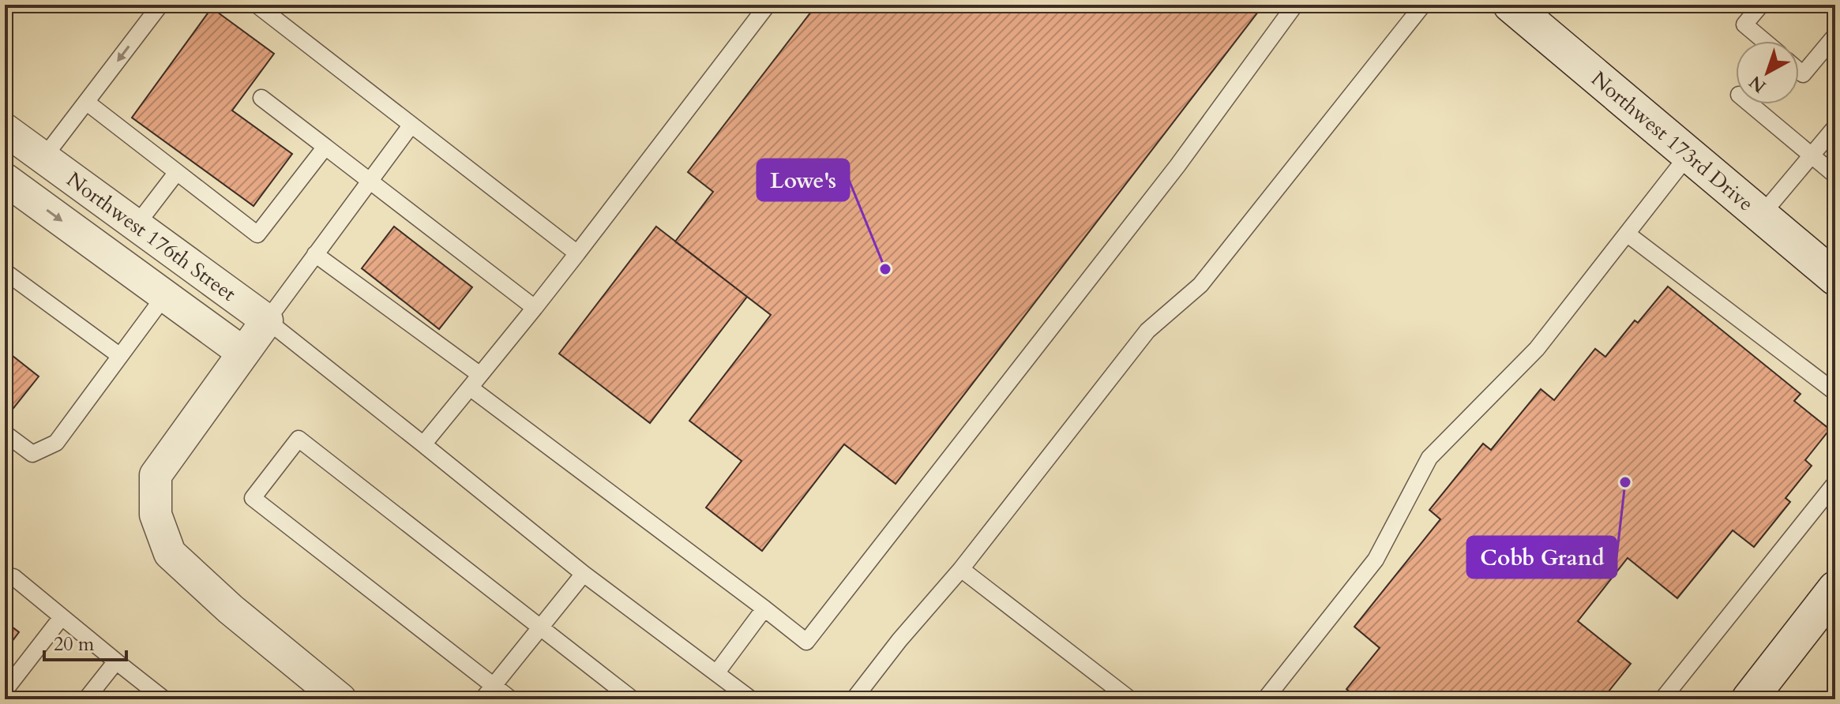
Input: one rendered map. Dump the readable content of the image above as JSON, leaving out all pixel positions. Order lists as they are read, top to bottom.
{
  "streets": {
    "street": ["Northwest 173rd Drive", "Northwest 176th Street"]
  },
  "places": ["Lowe's", "Cobb Grand"],
  "scale_bar": "20 m",
  "north": "bottom left"
}
